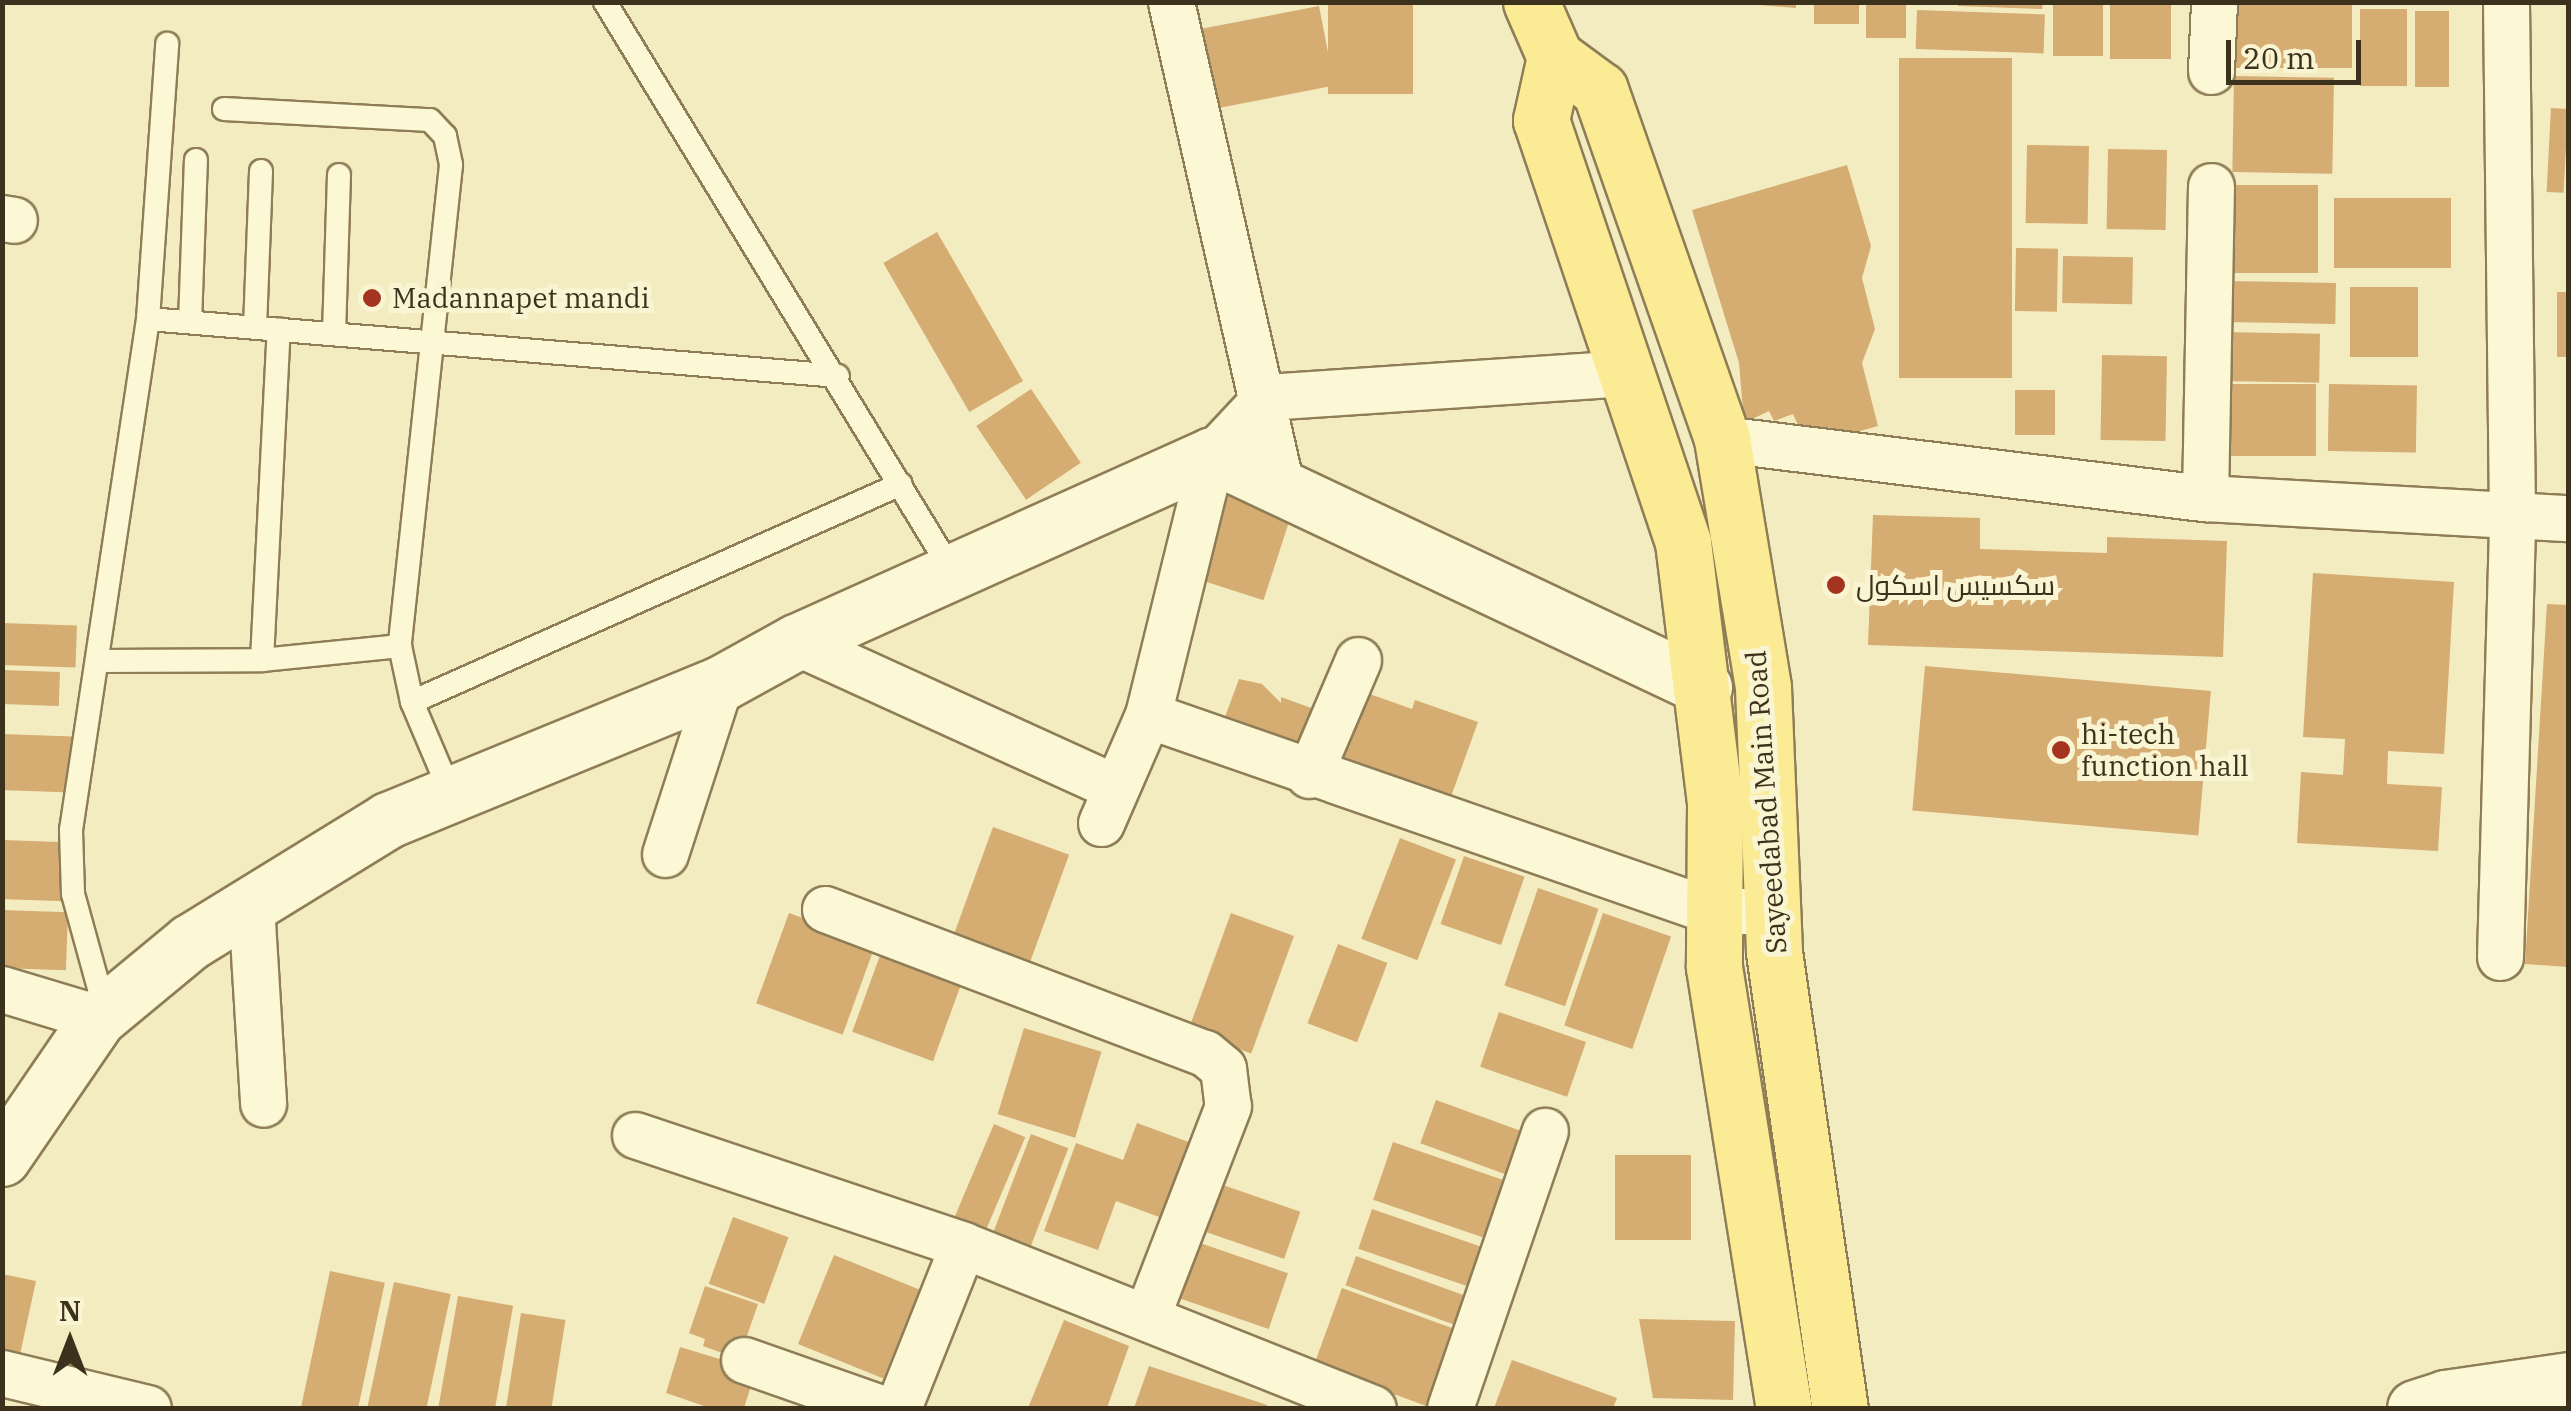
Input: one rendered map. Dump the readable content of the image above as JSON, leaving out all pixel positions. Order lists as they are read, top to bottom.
{
  "streets": {
    "main road": ["Sayeedabad Main Road"]
  },
  "places": ["Madannapet mandi", "سکسیس اسکول", "hi-tech function hall"],
  "scale_bar": "20 m",
  "north": "top"
}
